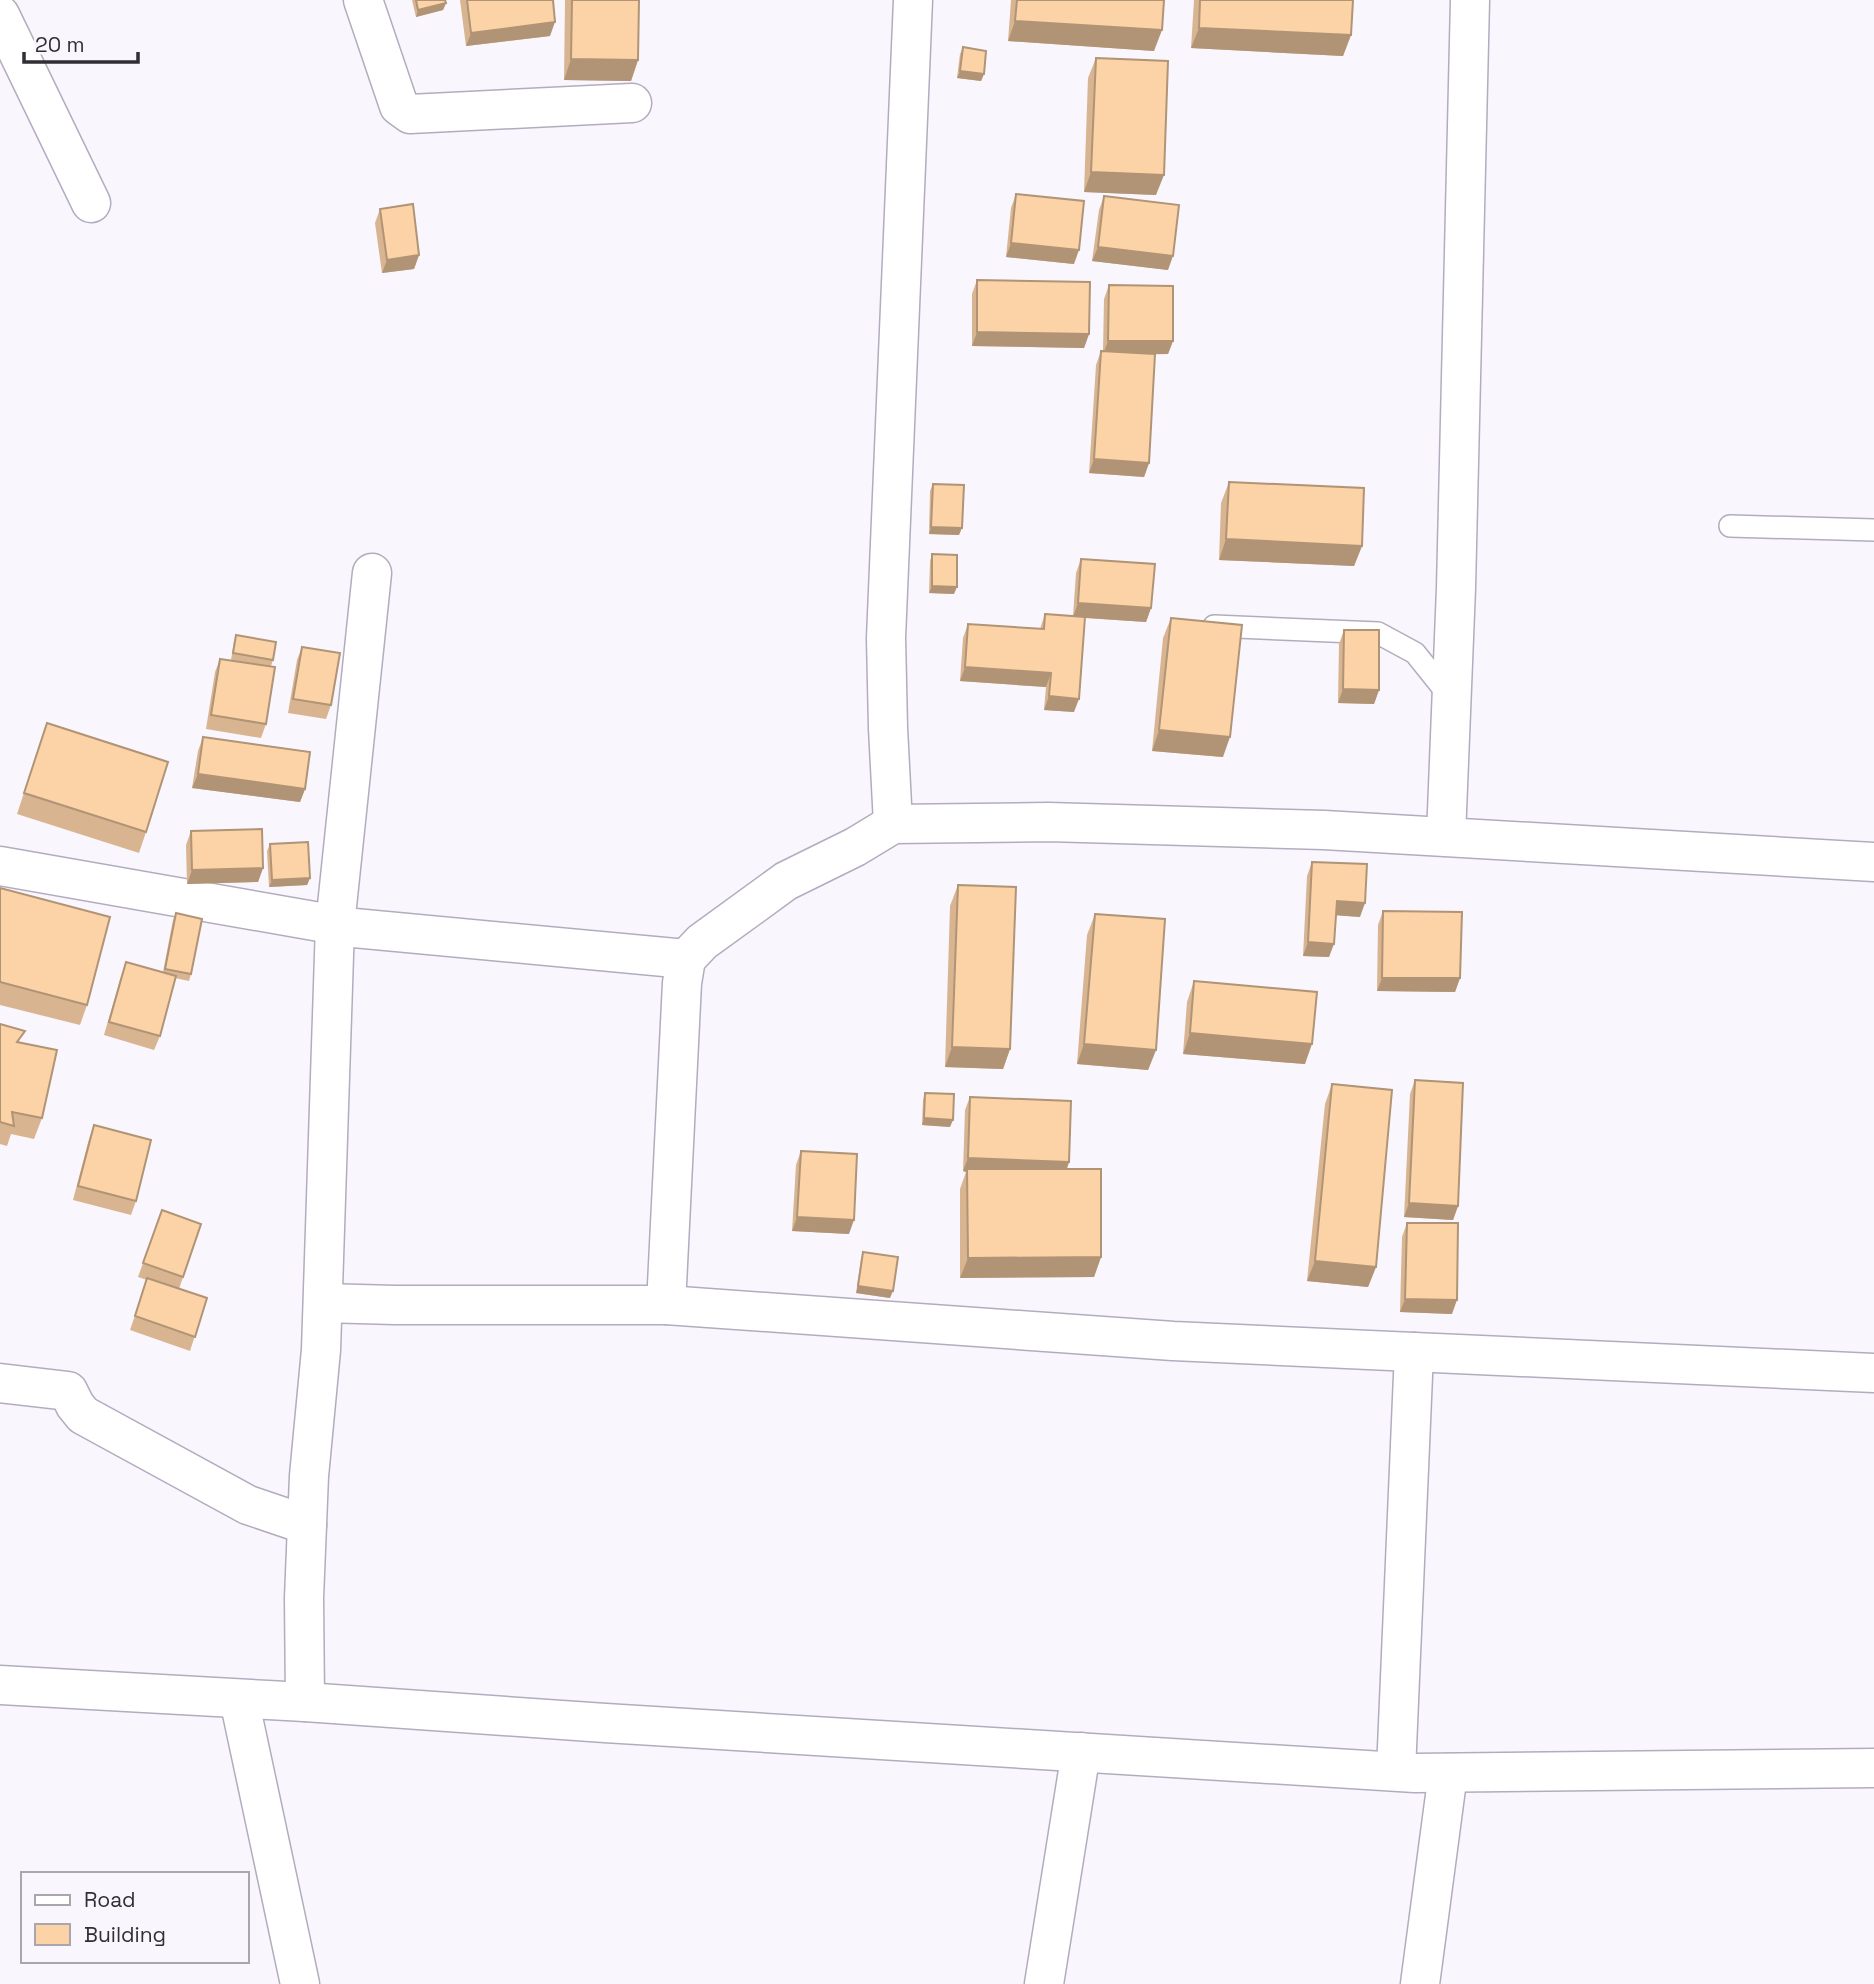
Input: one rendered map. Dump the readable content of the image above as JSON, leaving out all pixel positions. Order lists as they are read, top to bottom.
{
  "legend": ["Road", "Building"],
  "scale_bar": "20 m"
}
